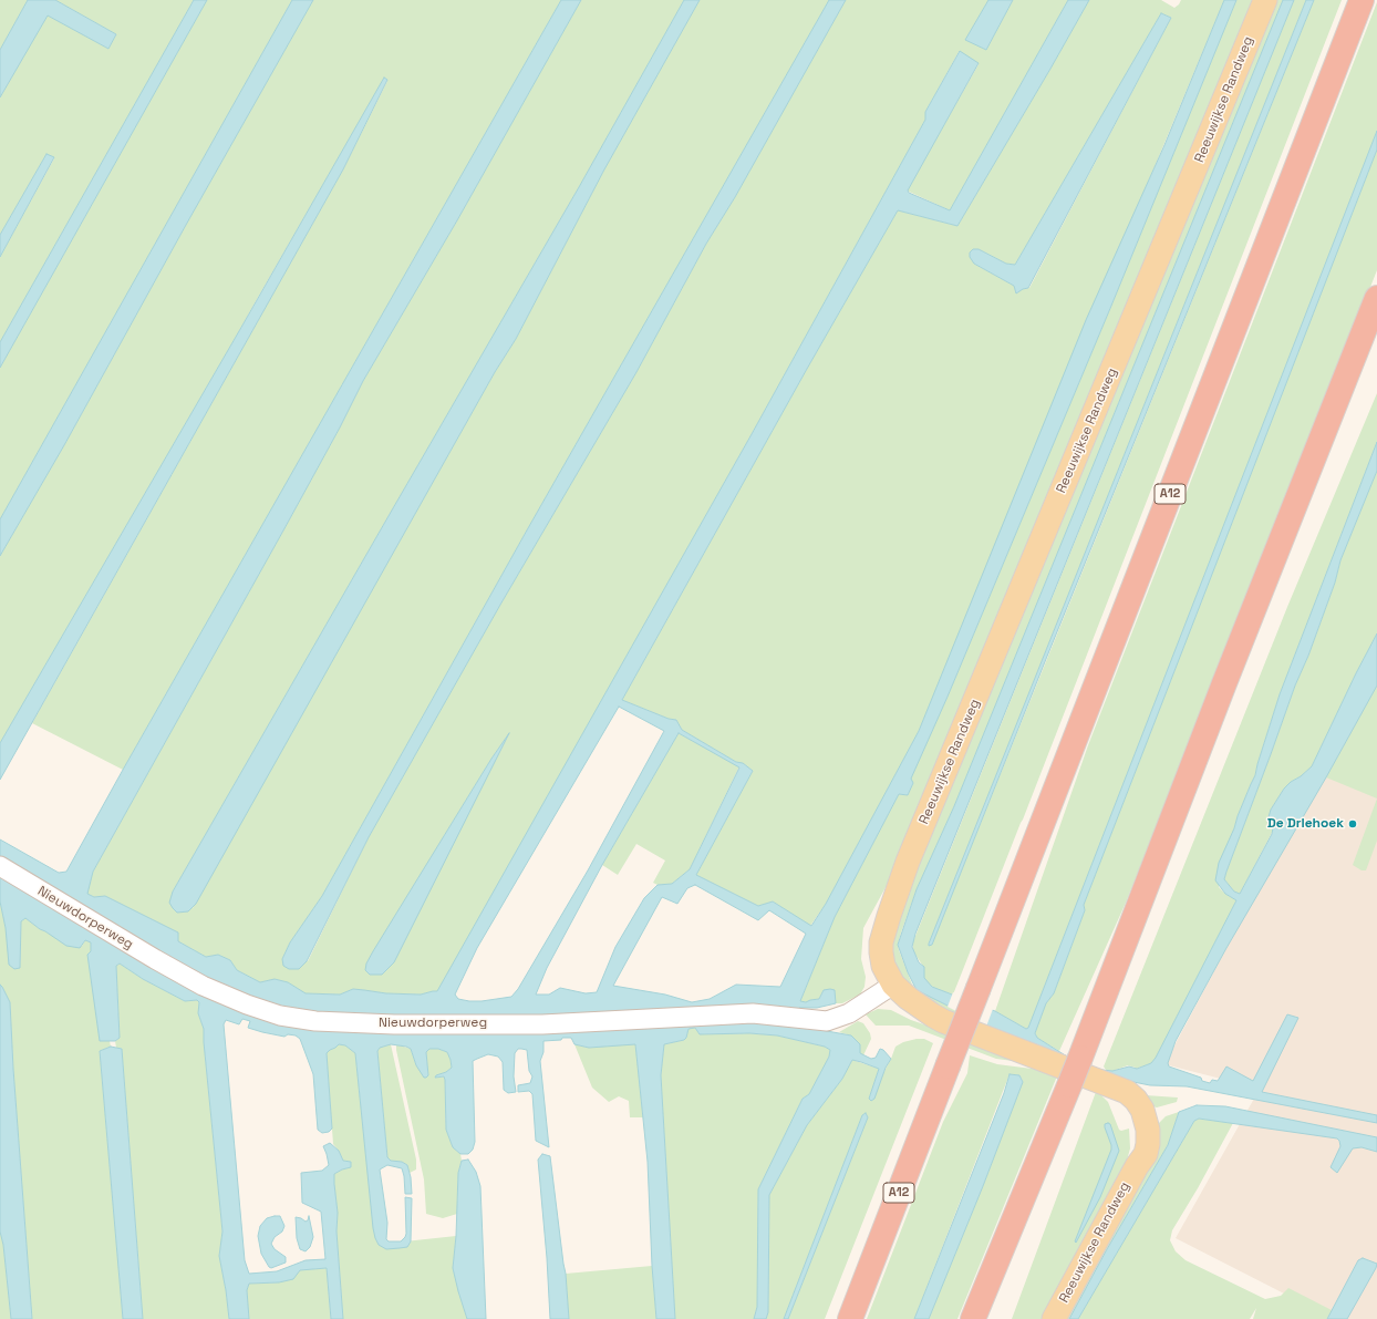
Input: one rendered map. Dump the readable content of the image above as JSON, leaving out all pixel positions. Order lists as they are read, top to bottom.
{
  "streets": {
    "highway": ["A12"],
    "main road": ["Reeuwijkse Randweg"],
    "street": ["Nieuwdorperweg"]
  },
  "crossings": [
    ["Reeuwijkse Randweg", "Nieuwdorperweg"]
  ],
  "places": ["De Driehoek"]
}
